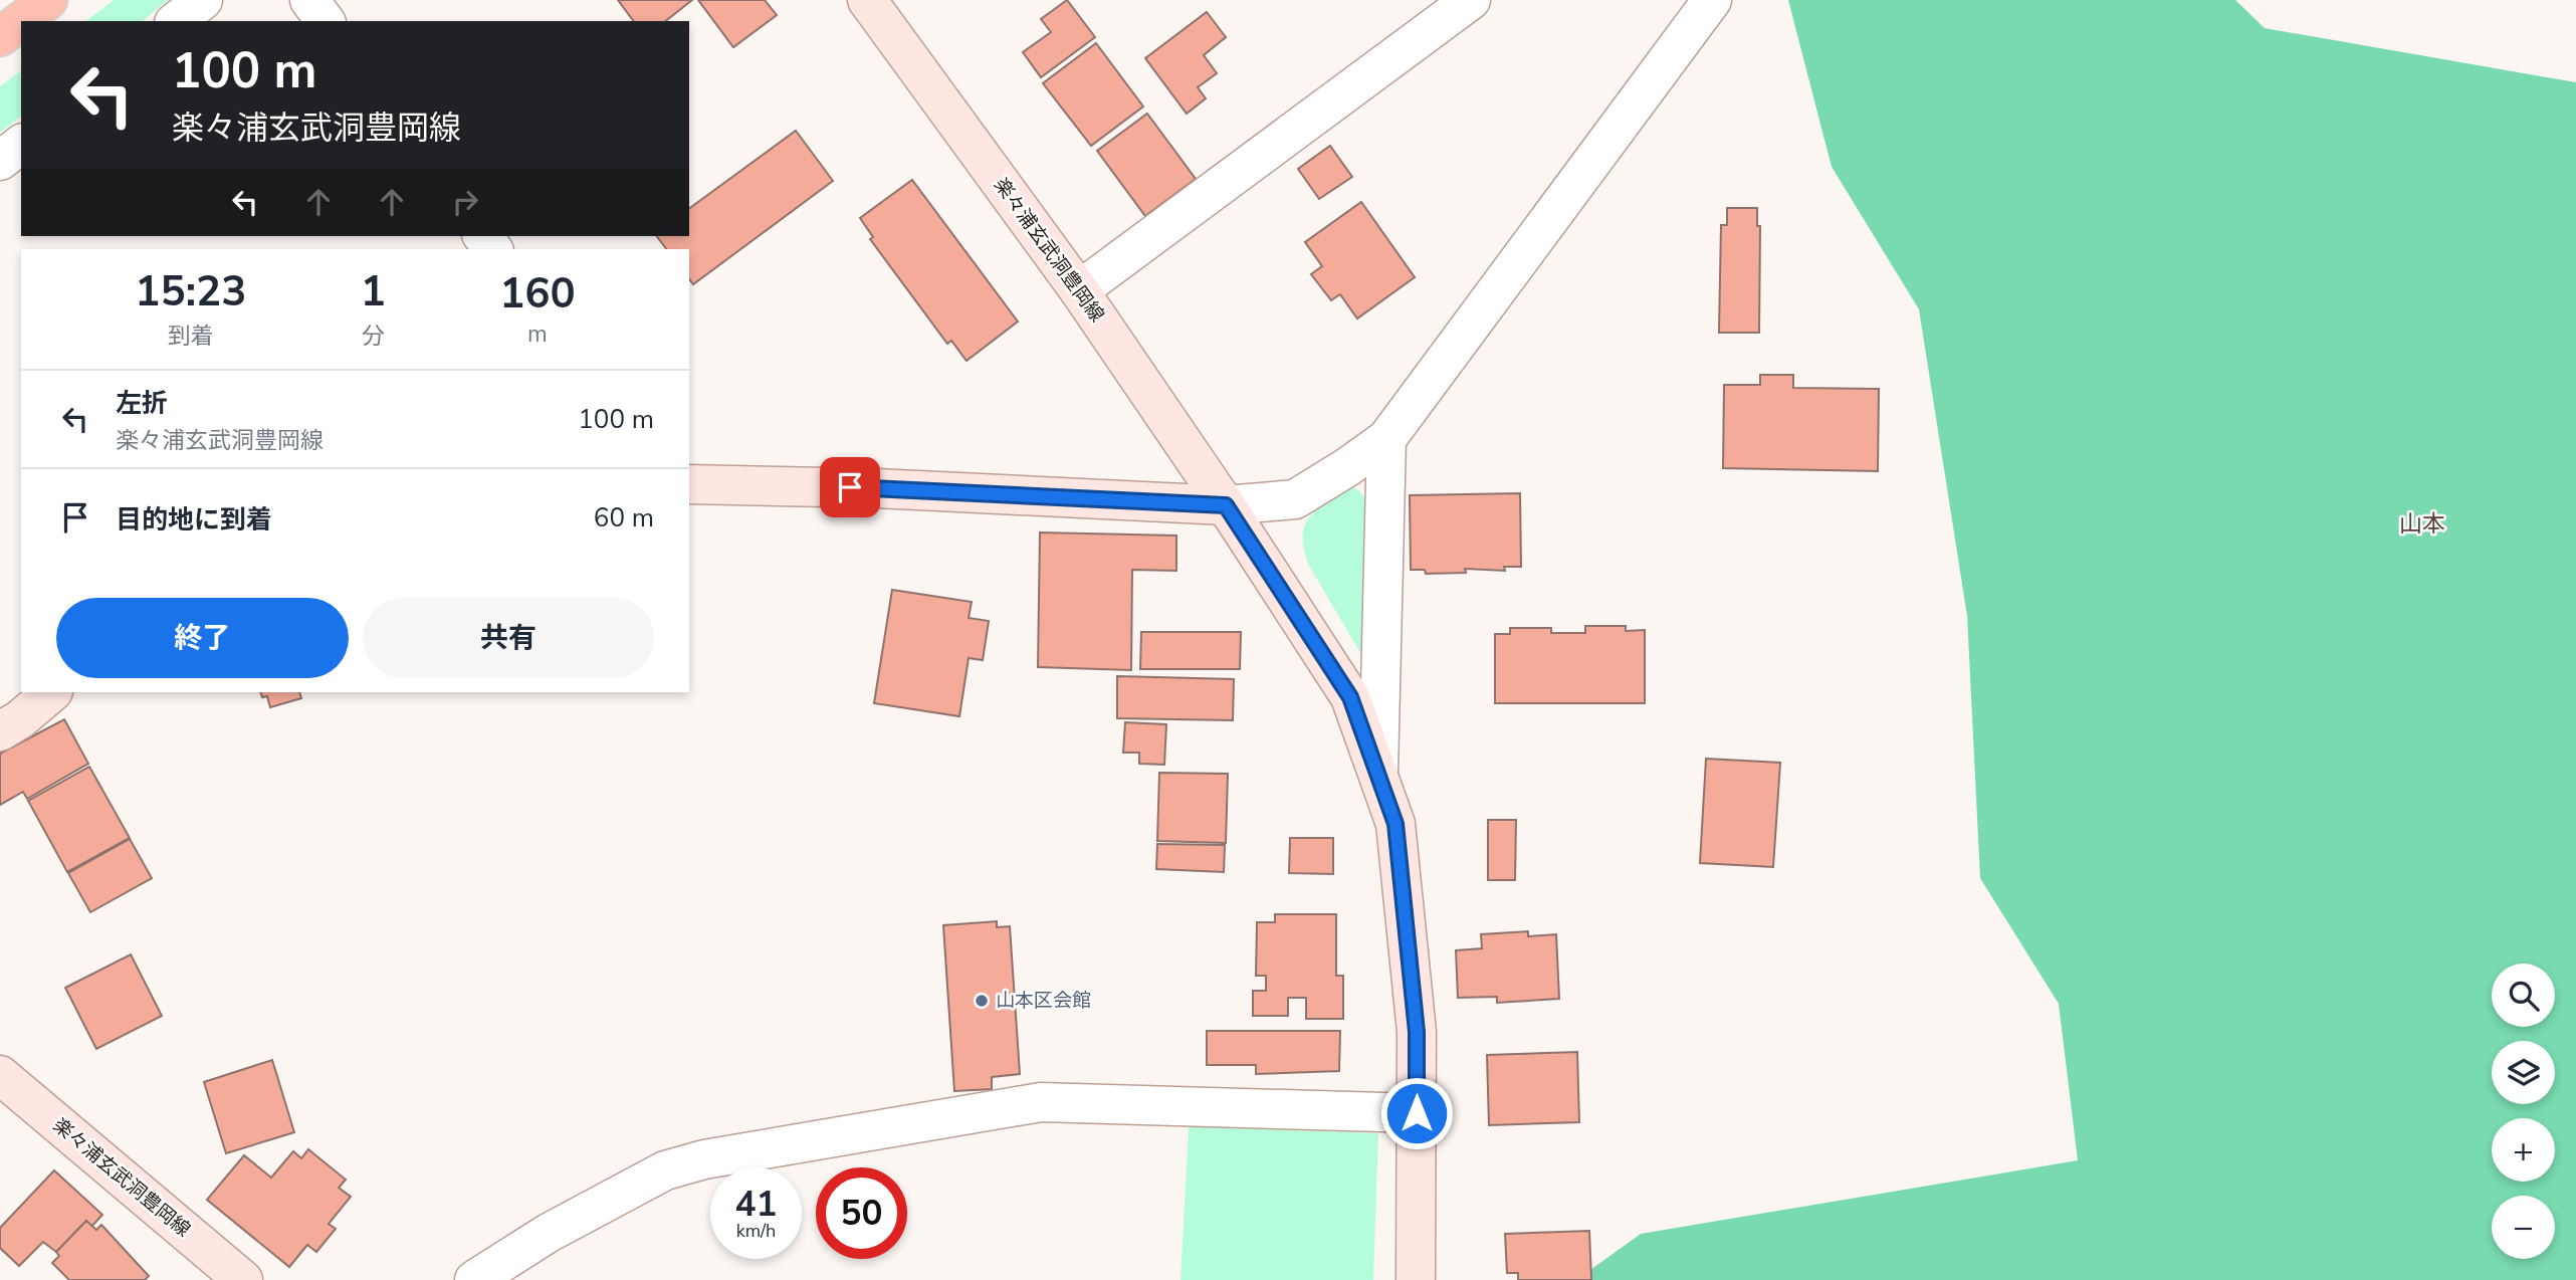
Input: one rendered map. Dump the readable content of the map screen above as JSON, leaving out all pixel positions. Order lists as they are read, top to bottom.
{
  "streets": {
    "main road": ["楽々浦玄武洞豊岡線"]
  },
  "districts": ["山本"],
  "places": ["山本区会館"],
  "page": {
    "turn": ["100 m", "楽々浦玄武洞豊岡線"],
    "eta": [
      "15:23",
      "到着",
      "1",
      "分",
      "160",
      "m"
    ],
    "list": [
      {
        "name": "左折",
        "note": "楽々浦玄武洞豊岡線",
        "value": "100 m"
      },
      {
        "name": "目的地に到着",
        "value": "60 m"
      }
    ],
    "buttons": ["終了", "共有"],
    "map_buttons": ["+", "−"],
    "speed": "41 km/h",
    "limit": "50"
  }
}
